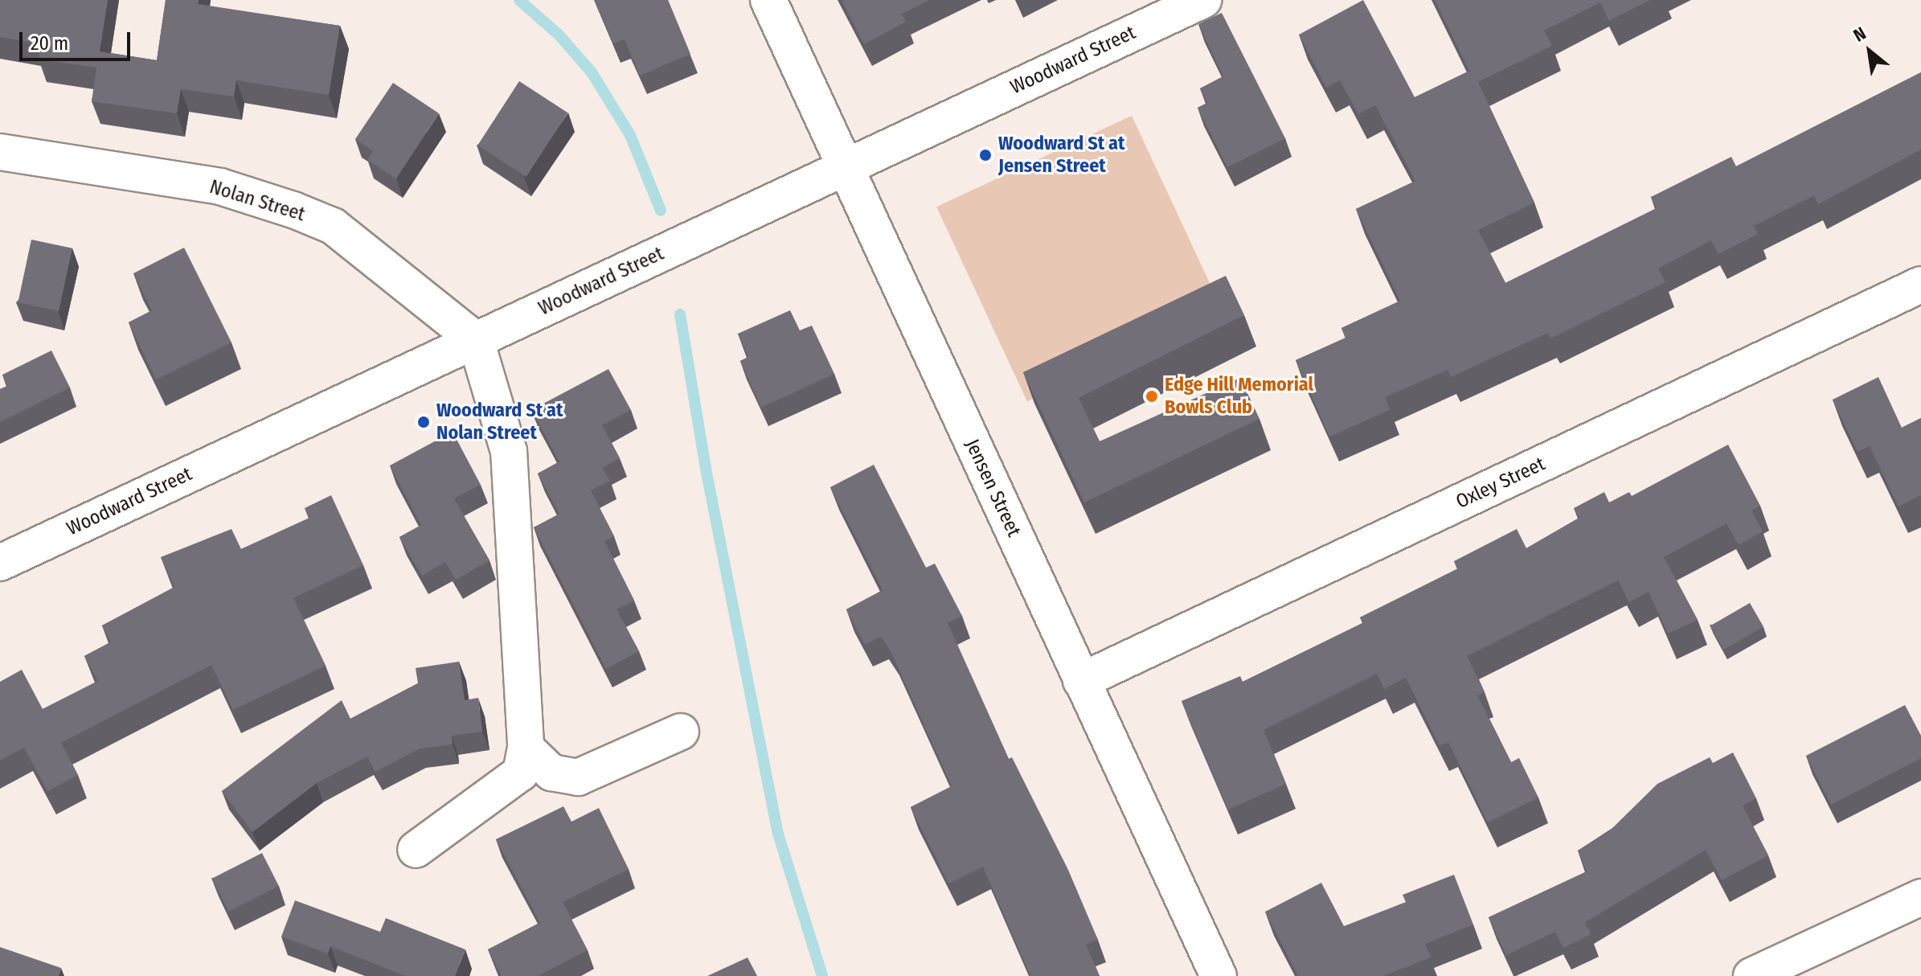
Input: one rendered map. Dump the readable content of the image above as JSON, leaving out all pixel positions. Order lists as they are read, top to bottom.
{
  "streets": {
    "street": [
      "Woodward Street",
      "Nolan Street",
      "Oxley Street",
      "Jensen Street"
    ]
  },
  "crossings": [
    ["Woodward Street", "Nolan Street"],
    ["Woodward Street", "Jensen Street"],
    ["Oxley Street", "Jensen Street"]
  ],
  "places": ["Woodward St at Jensen Street", "Edge Hill Memorial Bowls Club", "Woodward St at Nolan Street"],
  "scale_bar": "20 m",
  "north": "top left"
}
